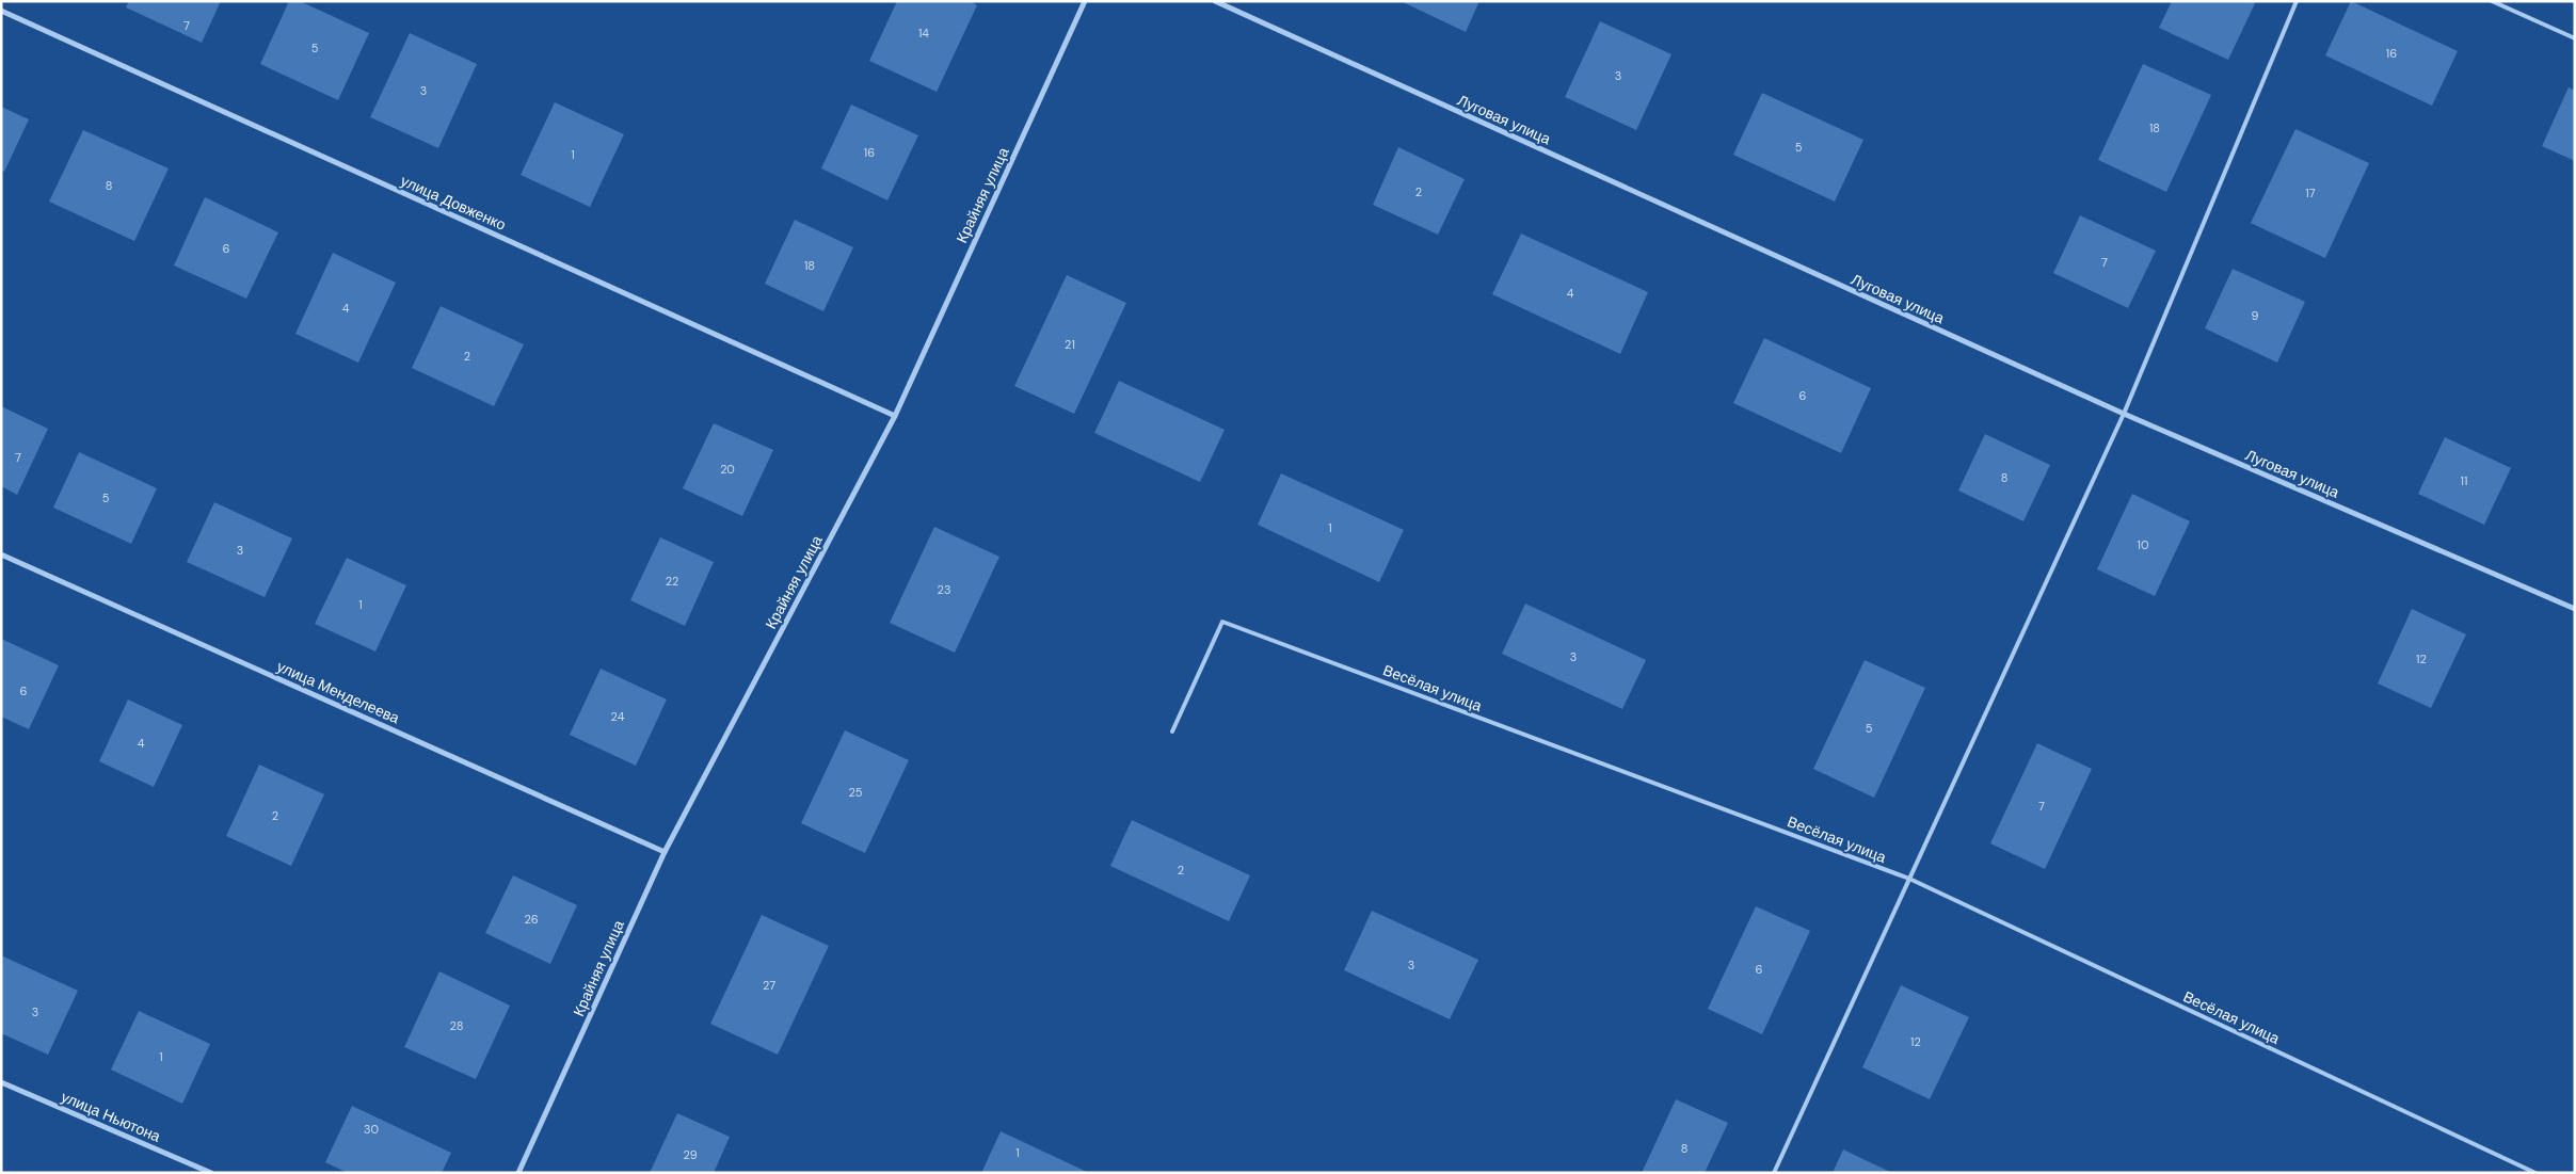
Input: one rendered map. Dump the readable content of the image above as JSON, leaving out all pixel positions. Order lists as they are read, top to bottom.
{
  "streets": {
    "street": [
      "Луговая улица",
      "Крайняя улица",
      "улица Довженко",
      "улица Менделеева",
      "улица Ньютона"
    ],
    "lane": ["Весёлая улица"]
  },
  "crossings": [
    ["Крайняя улица", "улица Довженко"],
    ["Крайняя улица", "улица Менделеева"]
  ],
  "house_numbers": [
    "7",
    "14",
    "5",
    "16",
    "3",
    "3",
    "18",
    "5",
    "16",
    "1",
    "8",
    "2",
    "17",
    "6",
    "7",
    "18",
    "4",
    "4",
    "9",
    "21",
    "2",
    "6",
    "7",
    "20",
    "8",
    "11",
    "5",
    "1",
    "10",
    "3",
    "22",
    "23",
    "1",
    "3",
    "12",
    "6",
    "24",
    "5",
    "4",
    "25",
    "7",
    "2",
    "2",
    "26",
    "3",
    "6",
    "27",
    "3",
    "28",
    "12",
    "1",
    "30",
    "8",
    "1",
    "29"
  ]
}
